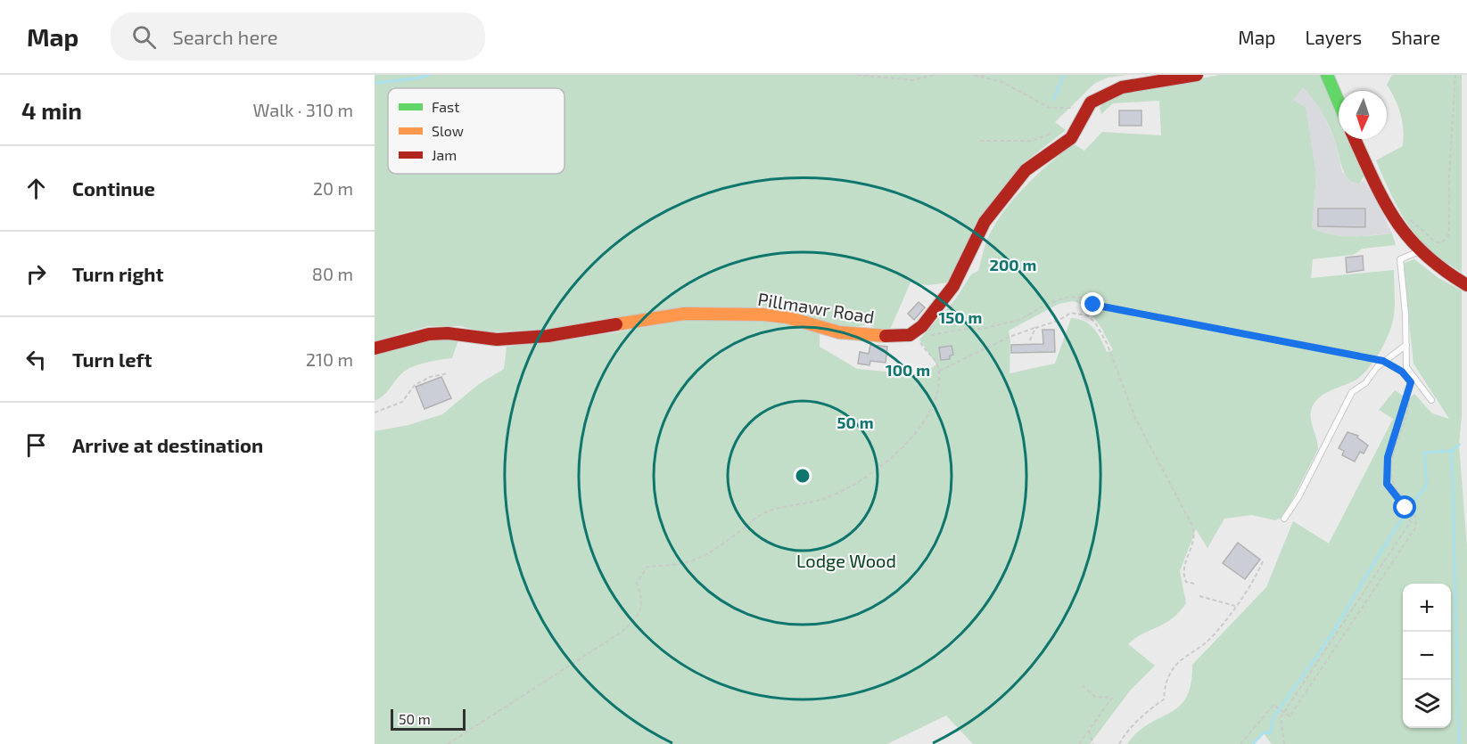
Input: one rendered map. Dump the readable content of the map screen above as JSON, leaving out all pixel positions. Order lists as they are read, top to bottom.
{
  "streets": {
    "street": ["Pillmawr Road"]
  },
  "parks": ["Lodge Wood"],
  "legend": ["Fast", "Slow", "Jam"],
  "scale_bar": "50 m",
  "north": "bottom",
  "page": {
    "header": "Map",
    "search": "Search here",
    "nav": ["Map", "Layers", "Share"],
    "heading": ["4 min", "Walk · 310 m"],
    "list": [
      ["Continue", "20 m"],
      ["Turn right", "80 m"],
      ["Turn left", "210 m"],
      "Arrive at destination"
    ],
    "map_buttons": ["+", "−"],
    "scale": "50 m"
  },
  "rings": [
    "200 m",
    "150 m",
    "100 m",
    "50 m"
  ]
}
